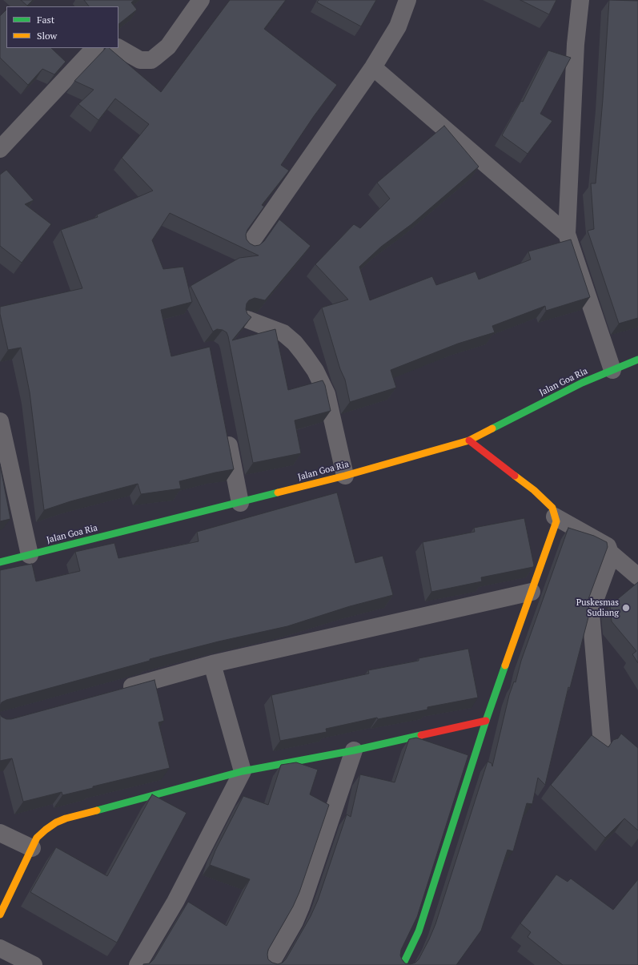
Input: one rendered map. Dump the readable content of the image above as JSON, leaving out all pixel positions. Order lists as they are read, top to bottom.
{
  "streets": {
    "street": ["Jalan Goa Ria"]
  },
  "places": ["Puskesmas Sudiang"],
  "legend": ["Fast", "Slow"]
}
